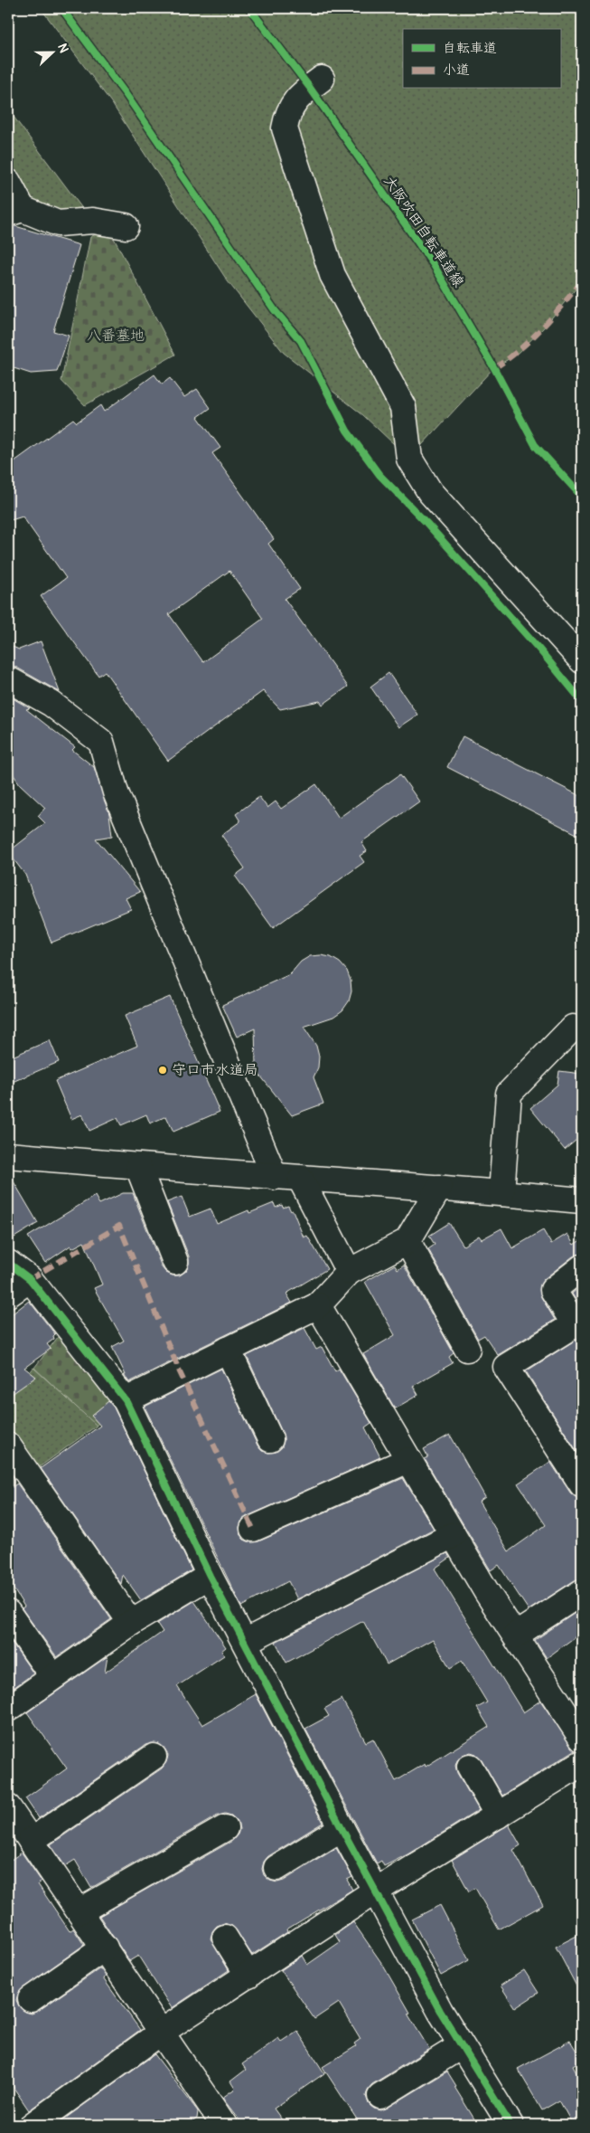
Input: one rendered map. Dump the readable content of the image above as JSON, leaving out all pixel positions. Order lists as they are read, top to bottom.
{
  "streets": {
    "cycle path": ["大阪吹田自転車道線"]
  },
  "parks": ["八番墓地"],
  "places": ["守口市水道局"],
  "legend": ["自転車道", "小道"],
  "north": "right"
}
